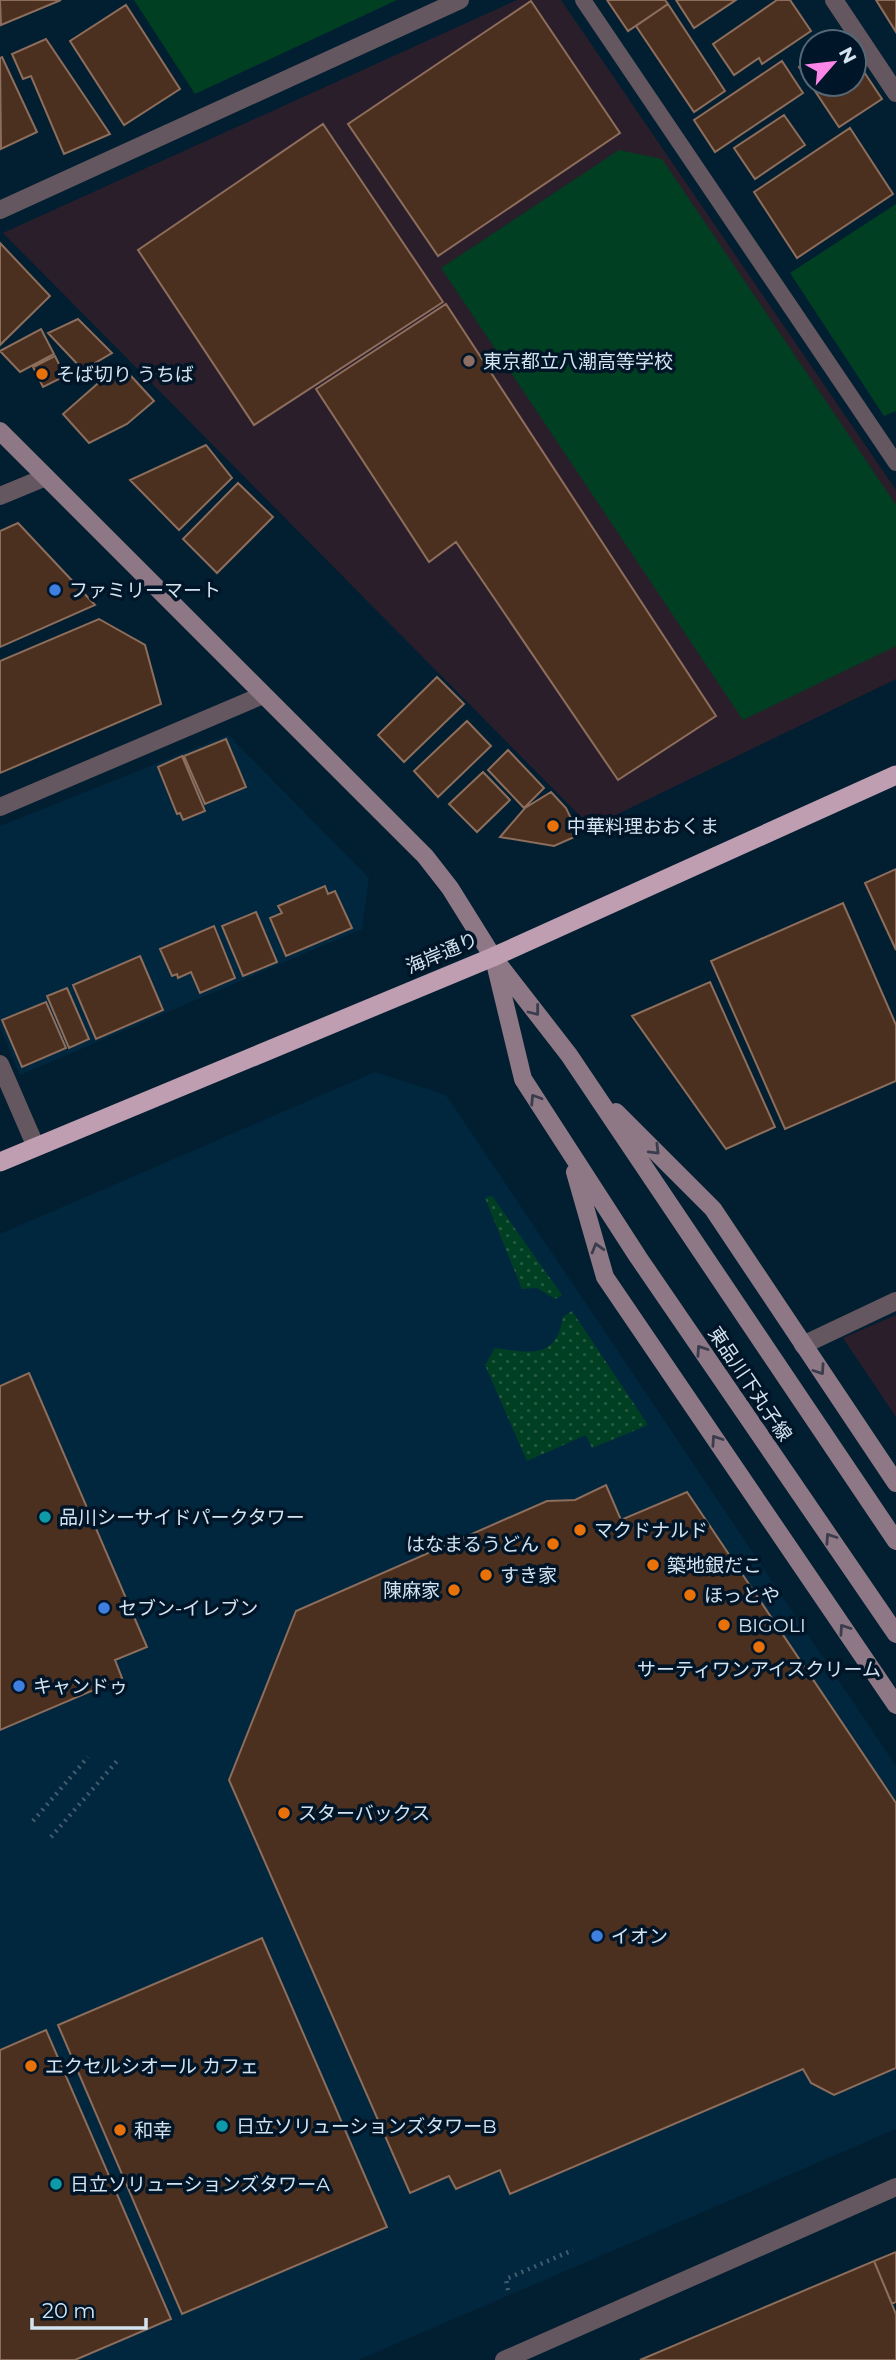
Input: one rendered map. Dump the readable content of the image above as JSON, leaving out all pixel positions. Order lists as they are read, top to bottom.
{
  "streets": {
    "highway": ["海岸通り"],
    "main road": ["東品川下丸子線"]
  },
  "places": [
    "東京都立八潮高等学校",
    "そば切り うちば",
    "ファミリーマート",
    "中華料理おおくま",
    "品川シーサイドパークタワー",
    "マクドナルド",
    "はなまるうどん",
    "築地銀だこ",
    "すき家",
    "陳麻家",
    "ほっとや",
    "セブン-イレブン",
    "BIGOLI",
    "サーティワンアイスクリーム",
    "キャンドゥ",
    "スターバックス",
    "イオン",
    "エクセルシオール カフェ",
    "日立ソリューションズタワーB",
    "和幸",
    "日立ソリューションズタワーA"
  ],
  "scale_bar": "20 m",
  "north": "top right"
}
